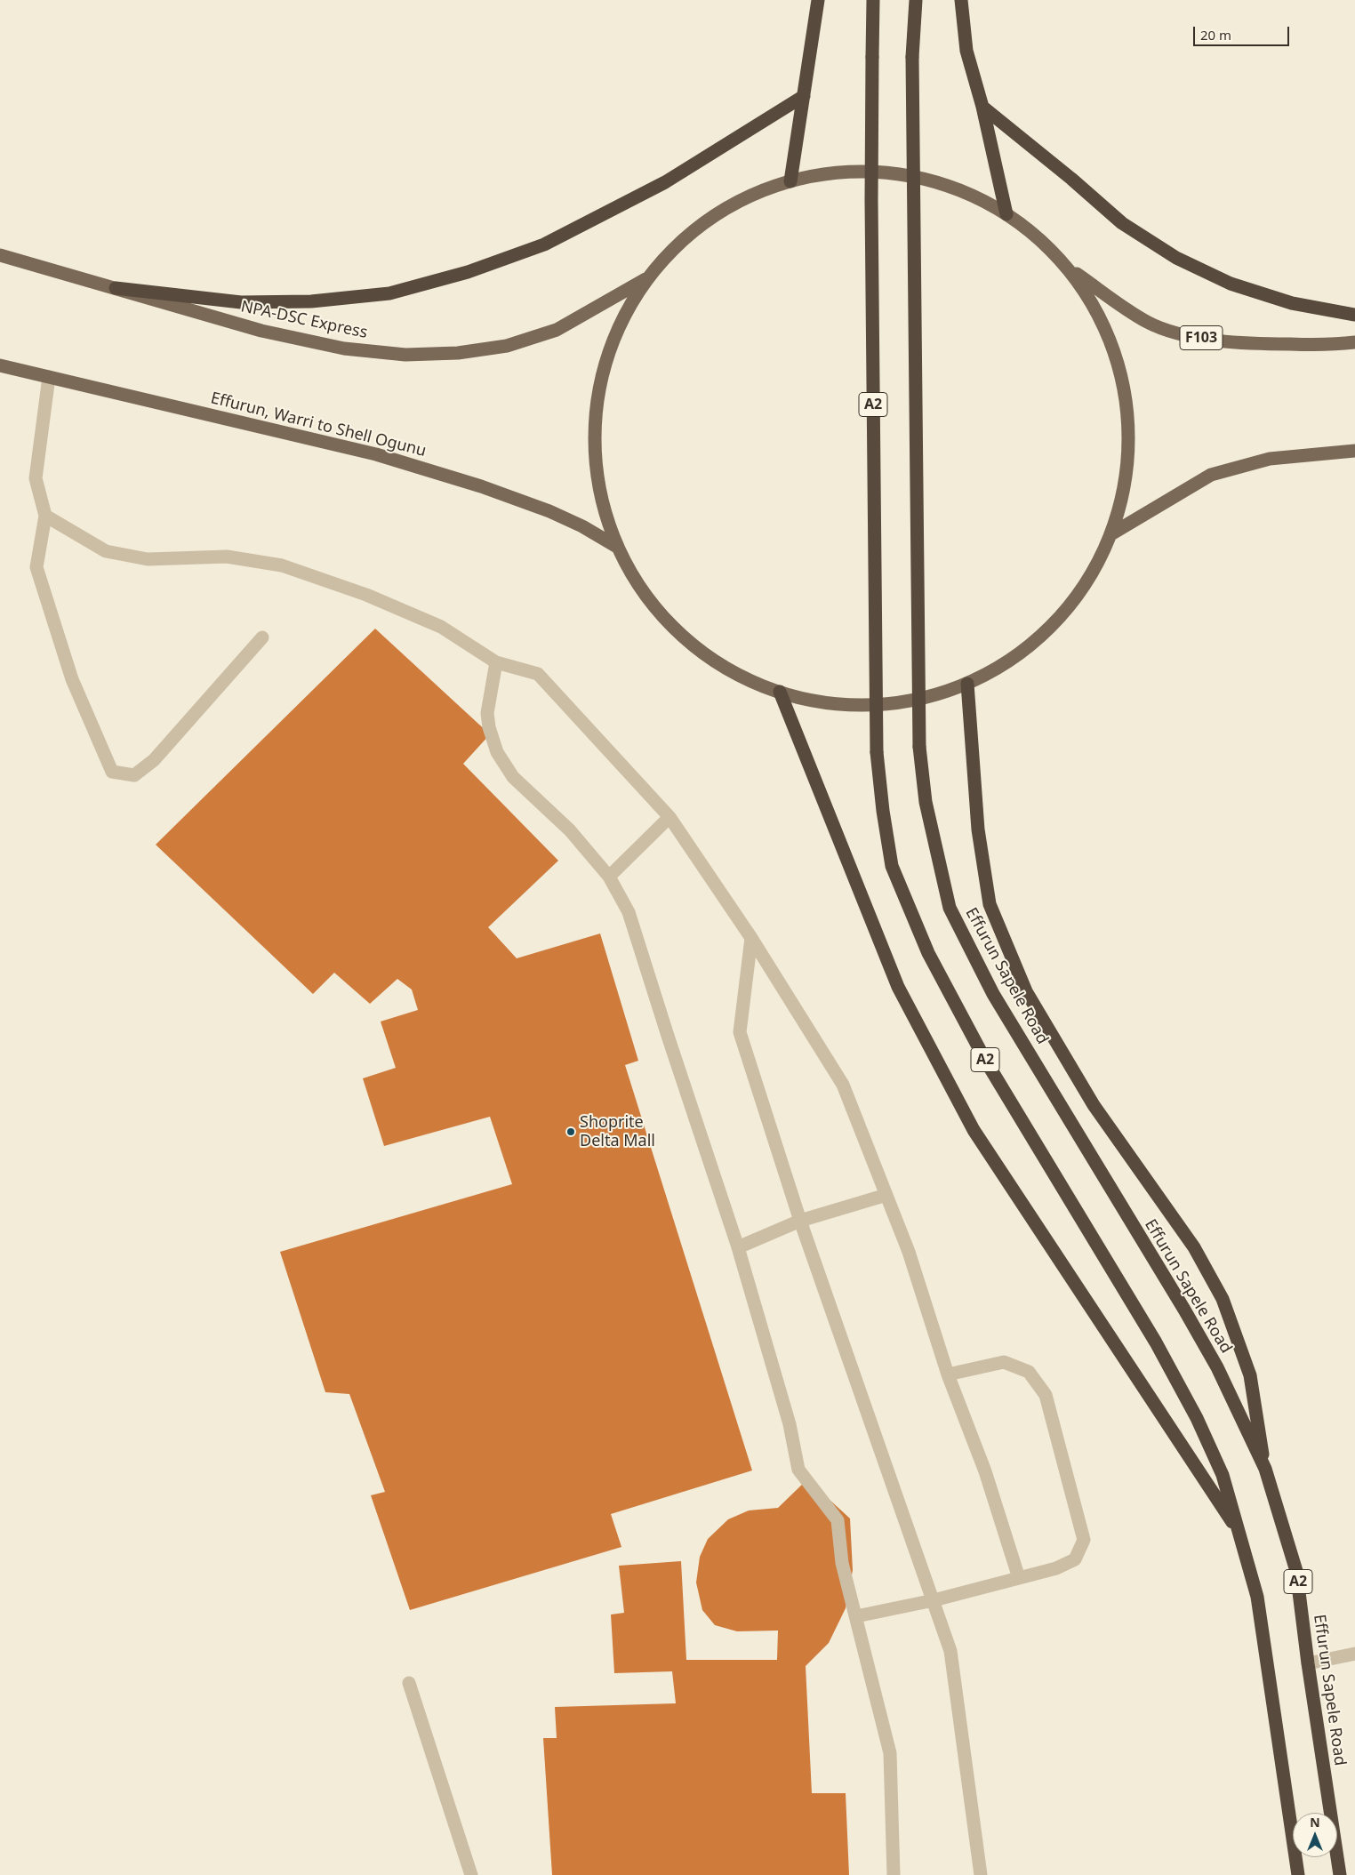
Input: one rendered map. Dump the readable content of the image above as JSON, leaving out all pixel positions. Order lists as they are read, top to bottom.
{
  "streets": {
    "highway": ["A2", "Effurun Sapele Road"],
    "main road": ["NPA-DSC Express", "F103", "Effurun, Warri to Shell Ogunu"]
  },
  "places": ["Shoprite Delta Mall"],
  "scale_bar": "20 m",
  "north": "top"
}
